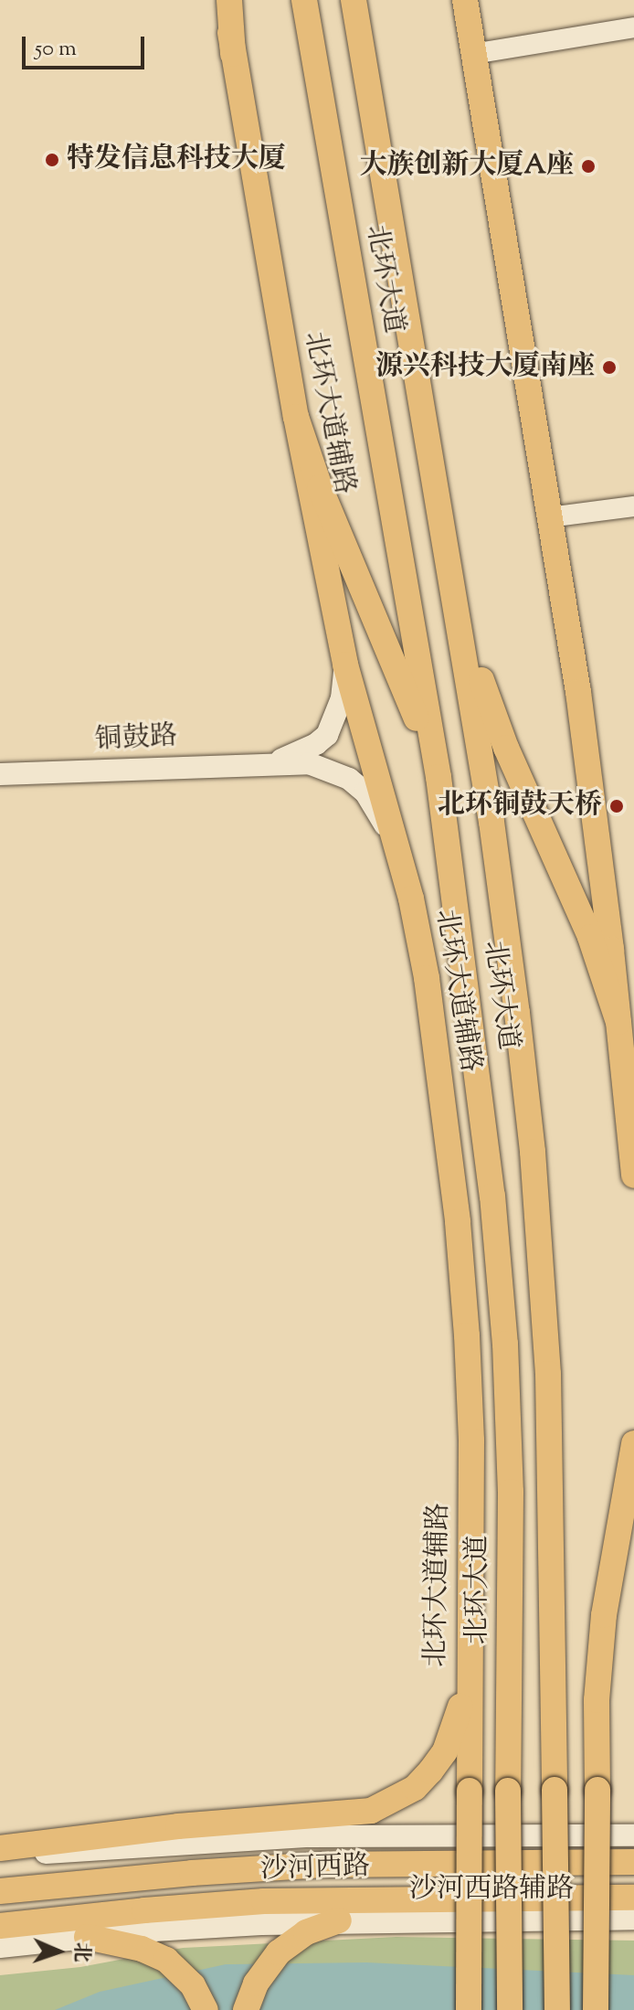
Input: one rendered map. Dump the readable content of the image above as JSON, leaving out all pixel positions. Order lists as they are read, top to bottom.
{
  "streets": {
    "main road": [
      "北环大道",
      "北环大道辅路",
      "铜鼓路",
      "沙河西路",
      "沙河西路辅路"
    ]
  },
  "crossings": [
    ["北环大道辅路", "铜鼓路"]
  ],
  "places": [
    "特发信息科技大厦",
    "大族创新大厦A座",
    "源兴科技大厦南座",
    "北环铜鼓天桥"
  ],
  "scale_bar": "50 m",
  "north": "right"
}
